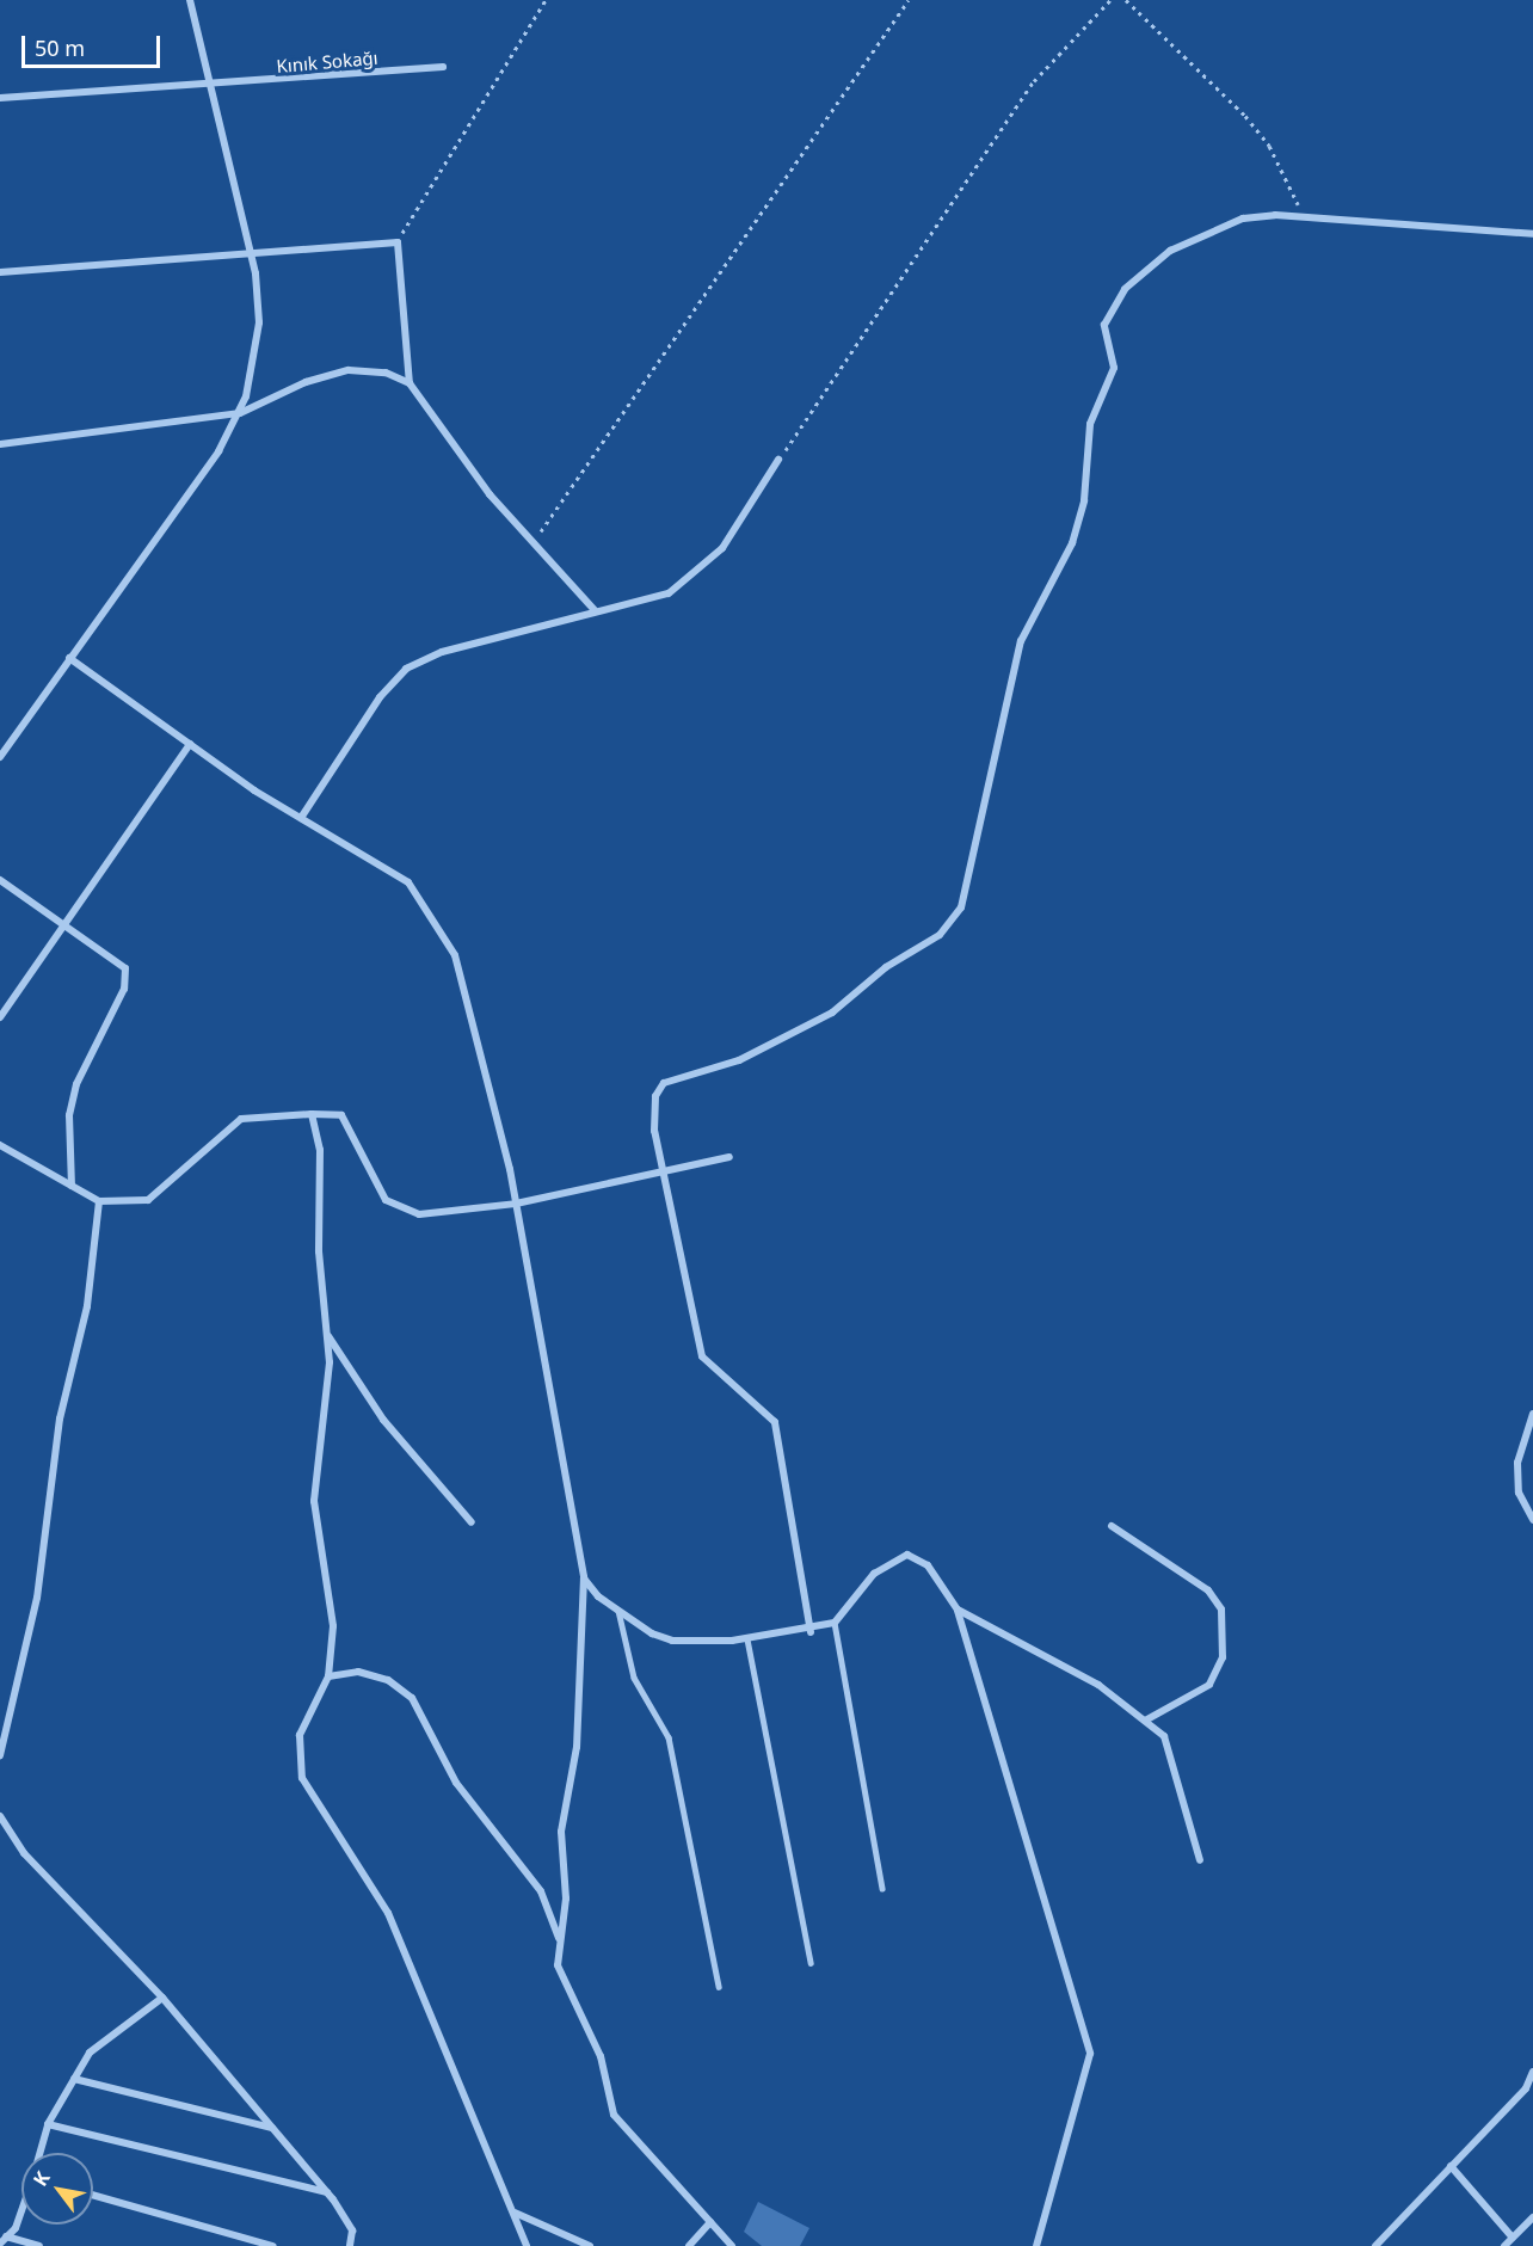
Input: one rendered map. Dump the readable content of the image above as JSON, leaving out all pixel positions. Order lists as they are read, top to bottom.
{
  "streets": {
    "street": ["Kınık Sokağı"]
  },
  "scale_bar": "50 m",
  "north": "top left"
}
